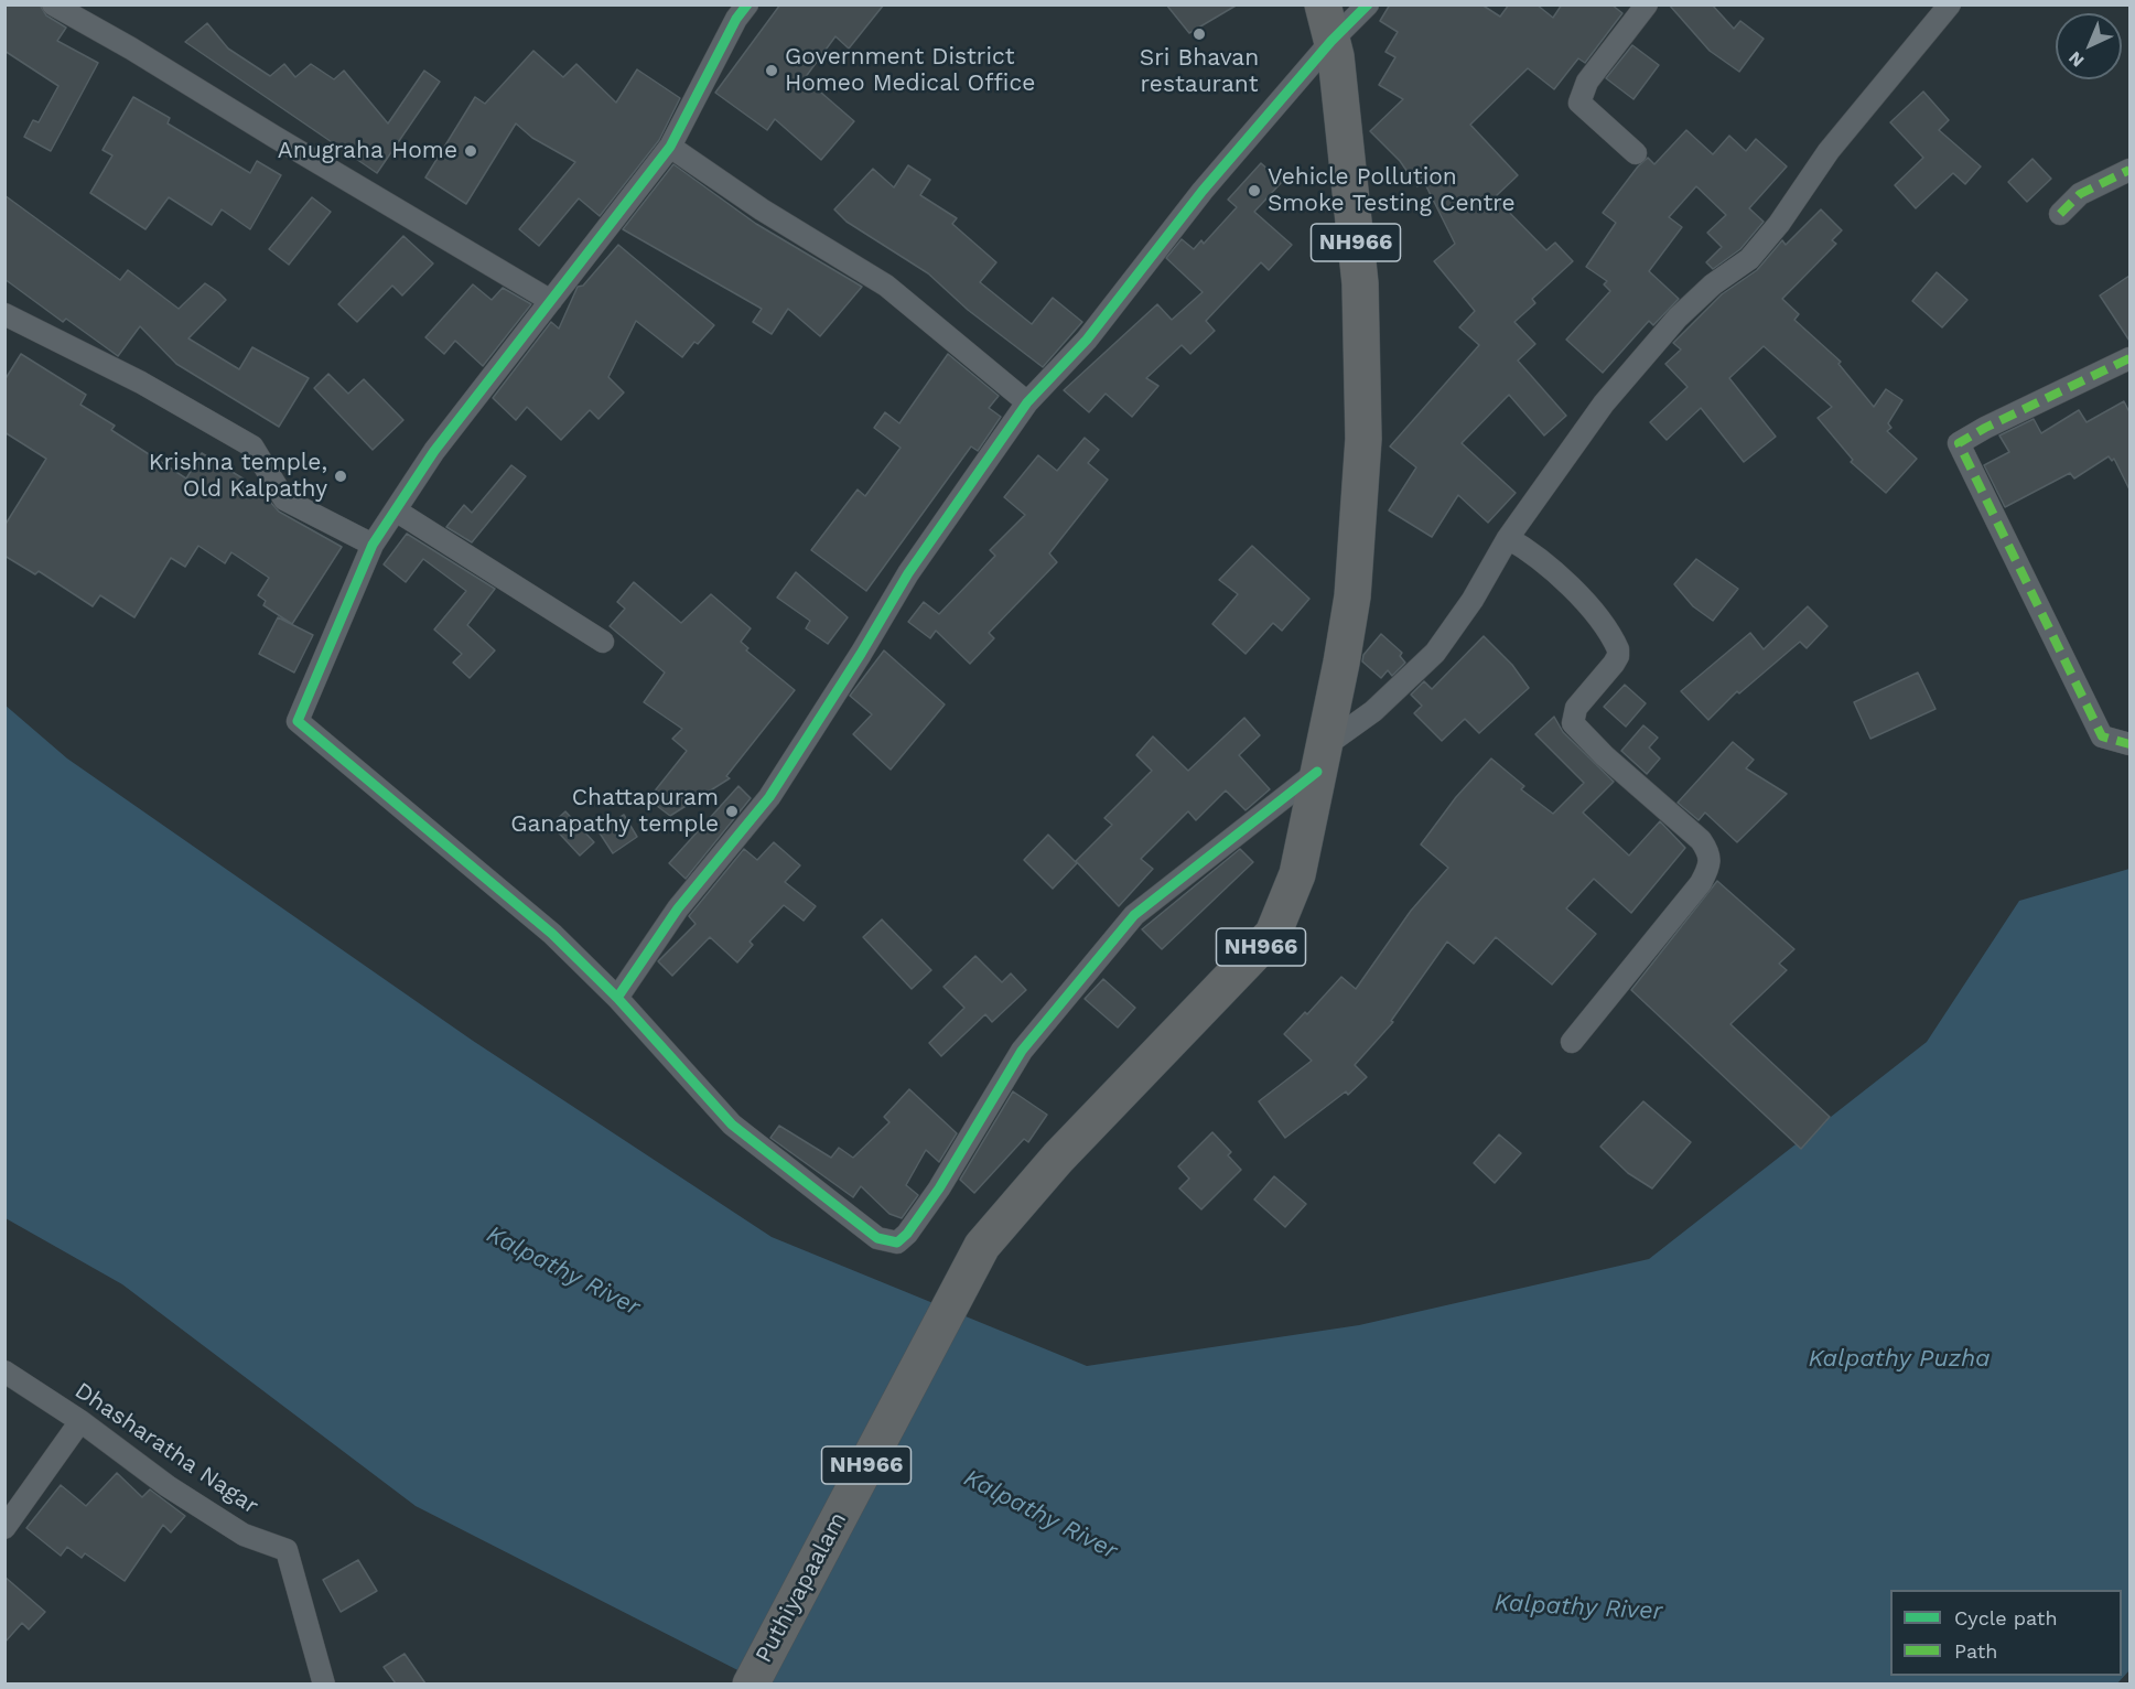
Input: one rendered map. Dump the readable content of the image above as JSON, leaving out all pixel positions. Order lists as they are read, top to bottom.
{
  "streets": {
    "highway": ["NH966", "Puthiyapaalam"],
    "street": ["Dhasharatha Nagar"]
  },
  "crossings": [
    ["NH966", "Puthiyapaalam"]
  ],
  "water": ["Kalpathy River", "Kalpathy Puzha"],
  "places": [
    "Sri Bhavan restaurant",
    "Government District Homeo Medical Office",
    "Anugraha Home",
    "Vehicle Pollution Smoke Testing Centre",
    "Krishna temple, Old Kalpathy",
    "Chattapuram Ganapathy temple"
  ],
  "legend": ["Cycle path", "Path"],
  "north": "bottom left"
}
